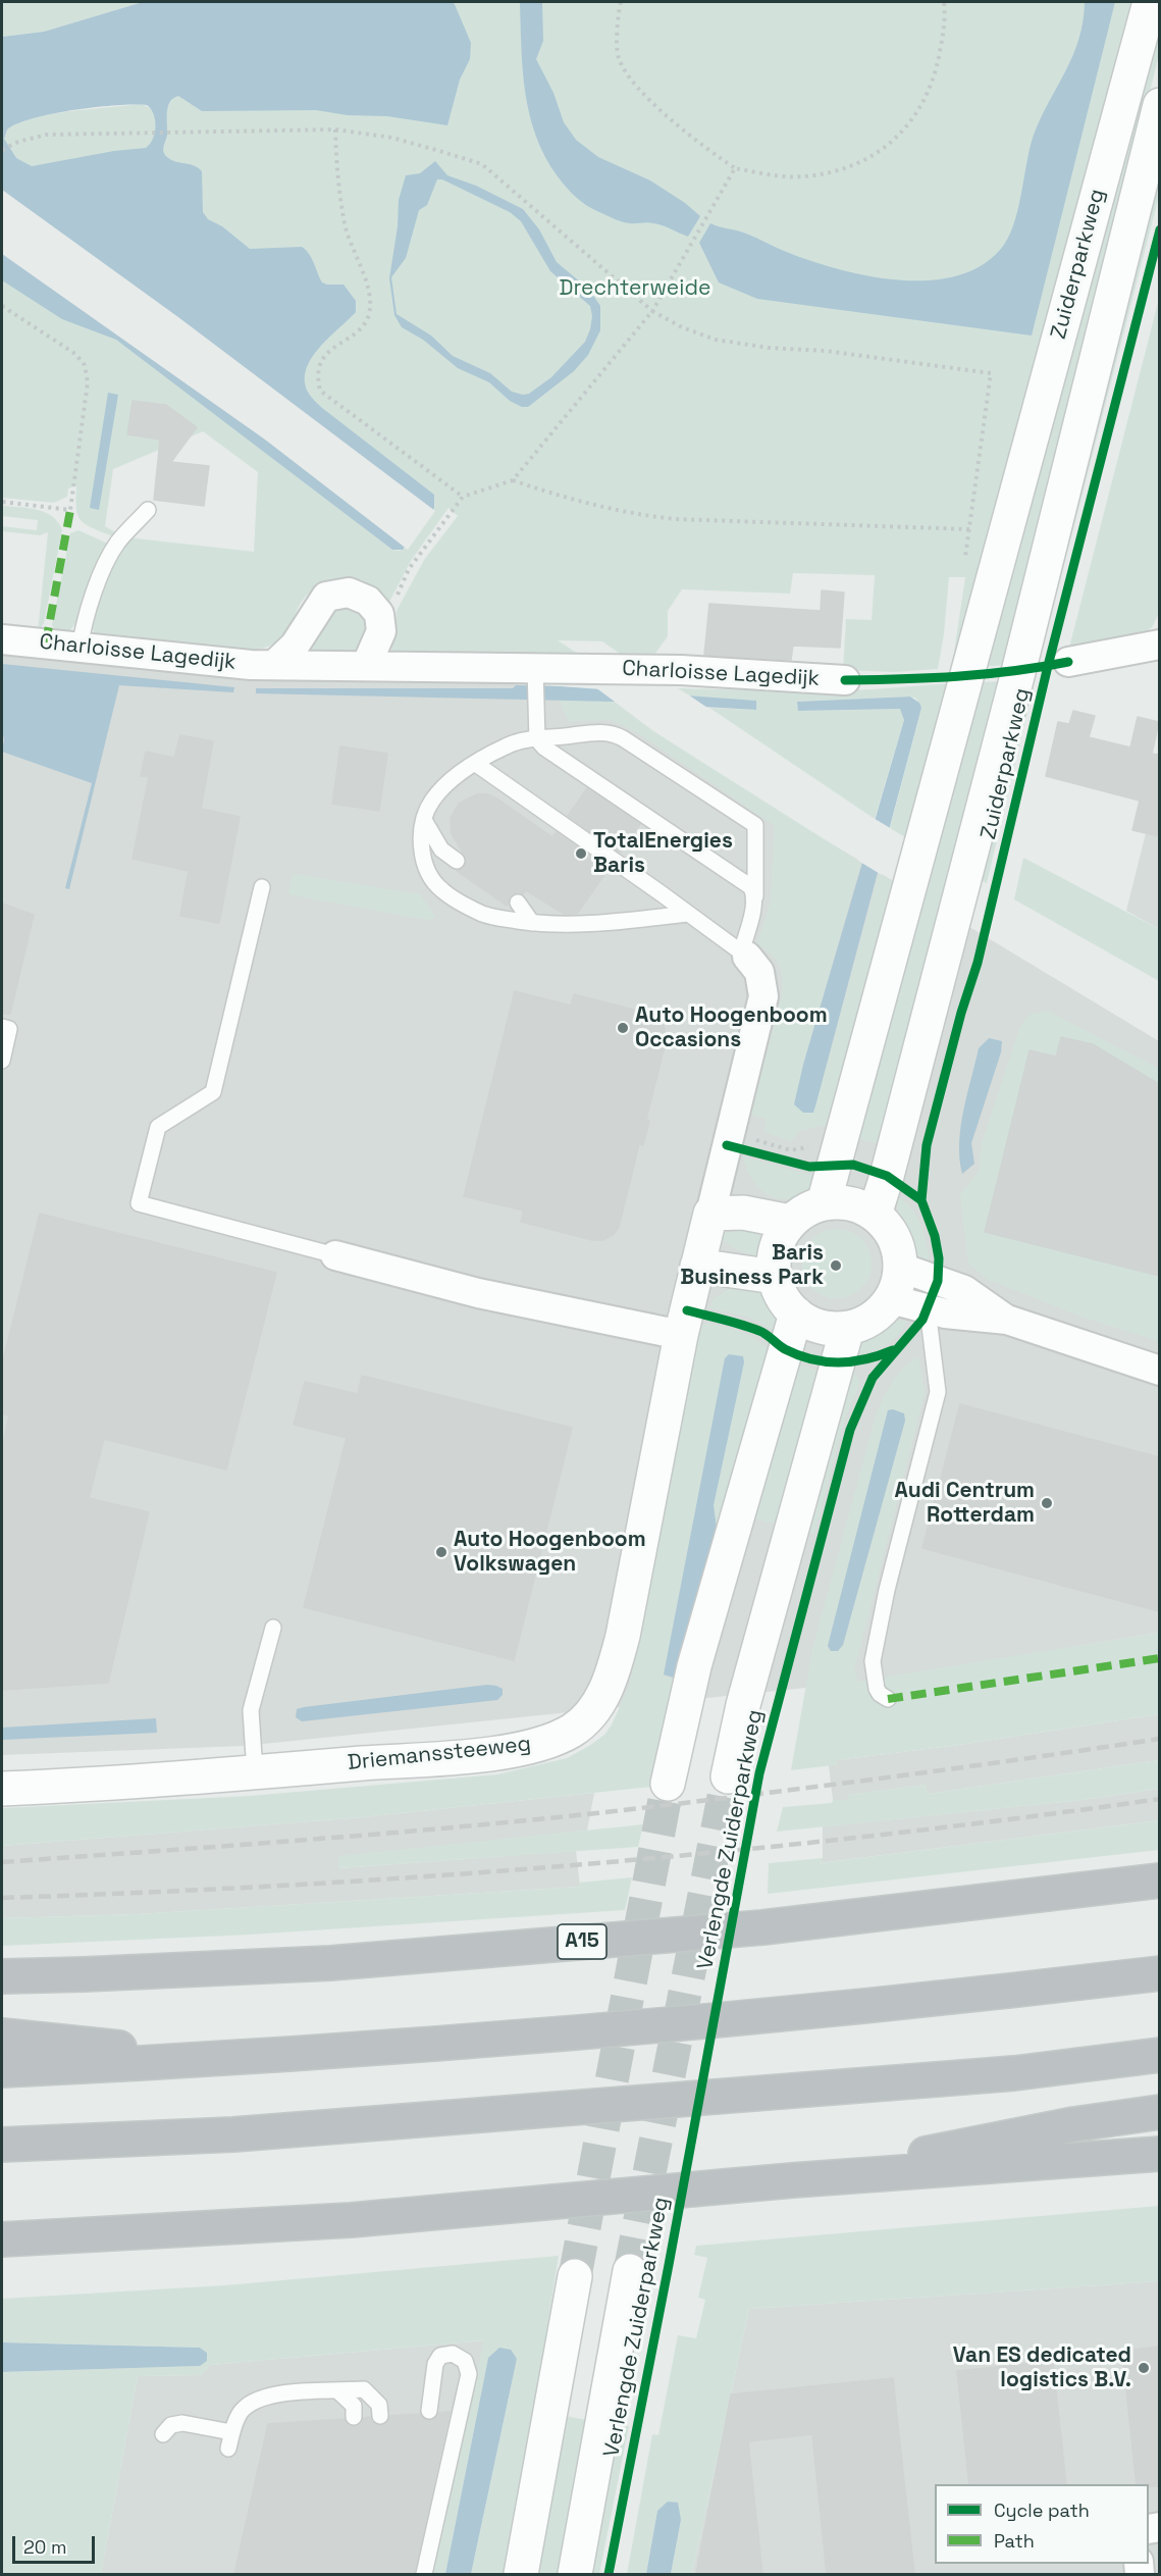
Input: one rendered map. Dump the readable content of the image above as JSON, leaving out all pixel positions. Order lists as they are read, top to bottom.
{
  "streets": {
    "highway": ["A15"],
    "main road": ["Zuiderparkweg", "Driemanssteeweg", "Verlengde Zuiderparkweg"],
    "street": ["Charloisse Lagedijk"]
  },
  "crossings": [
    ["Zuiderparkweg", "Verlengde Zuiderparkweg"]
  ],
  "parks": ["Drechterweide"],
  "places": [
    "TotalEnergies Baris",
    "Auto Hoogenboom Occasions",
    "Baris Business Park",
    "Audi Centrum Rotterdam",
    "Auto Hoogenboom Volkswagen",
    "Van ES dedicated logistics B.V."
  ],
  "legend": ["Cycle path", "Path"],
  "scale_bar": "20 m"
}
